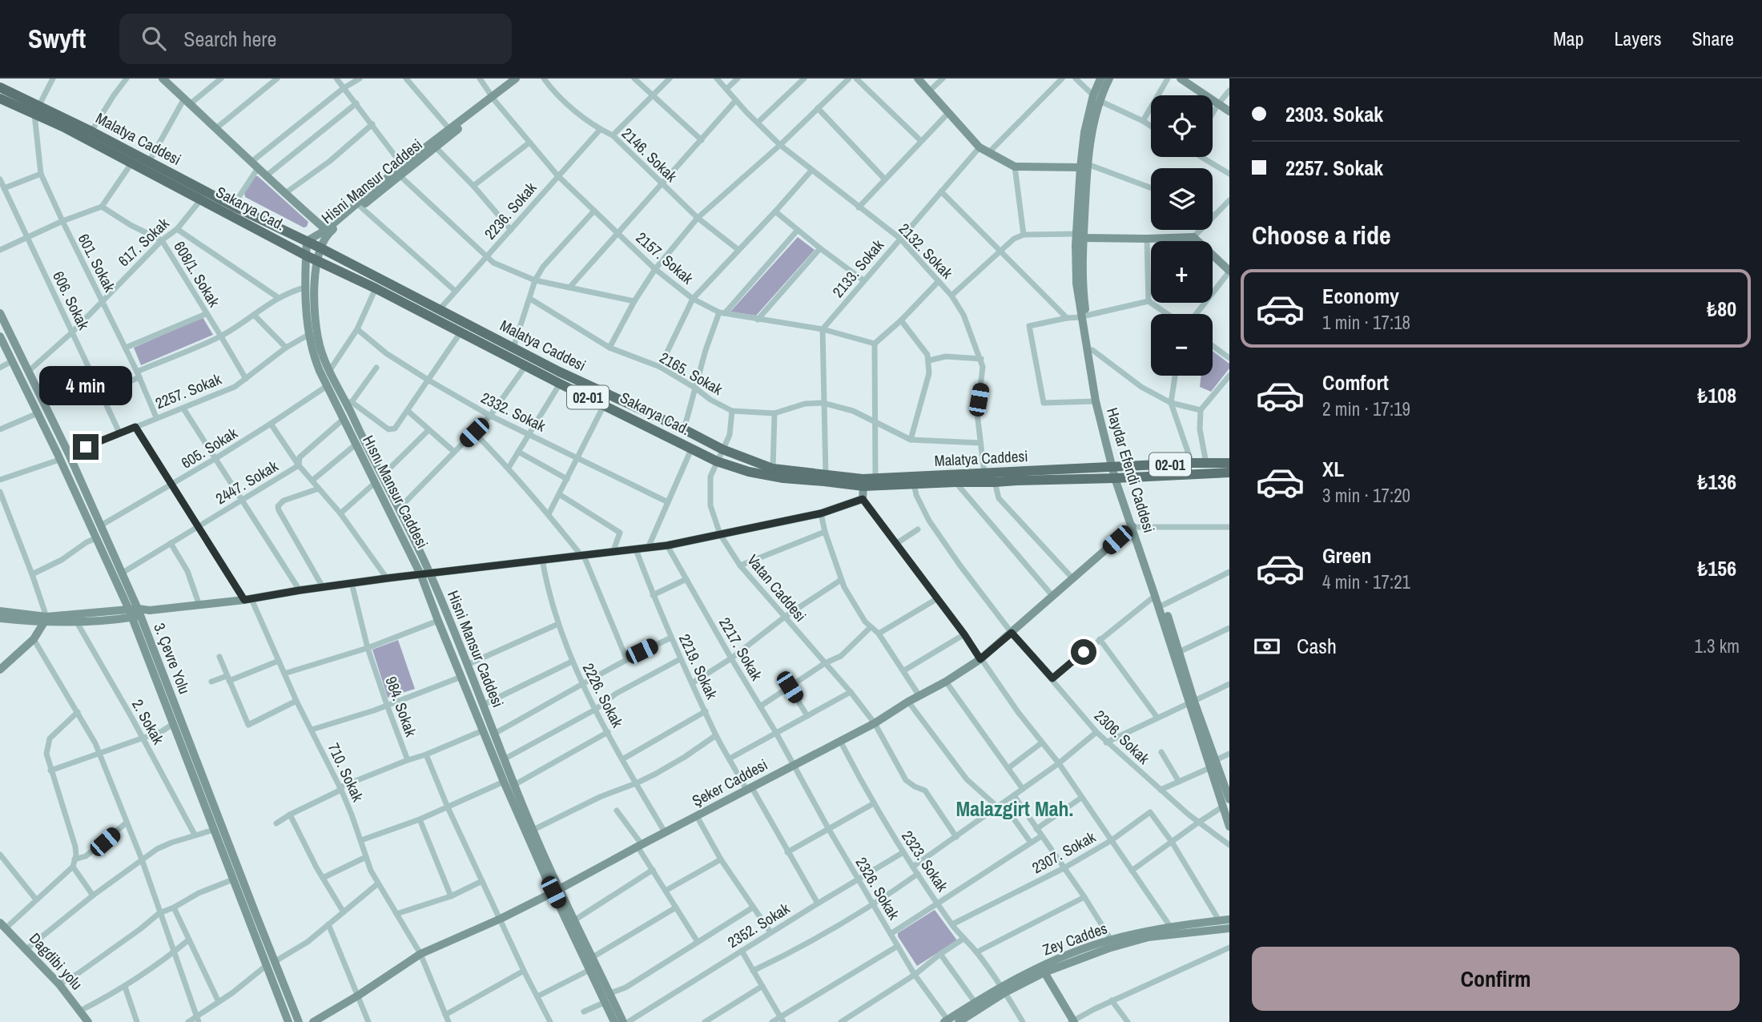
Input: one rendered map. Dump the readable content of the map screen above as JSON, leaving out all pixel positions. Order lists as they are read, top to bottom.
{
  "streets": {
    "main road": [
      "Malatya Caddesi",
      "Hisni Mansur Caddesi",
      "Sakarya Cad.",
      "02-01",
      "Haydar Efendi Caddesi",
      "Hısnı Mansur Caddesi",
      "3. Çevre Yolu",
      "Şeker Caddesi",
      "Zey Caddes",
      "Dagdibi yolu"
    ],
    "street": [
      "2146. Sokak",
      "2236. Sokak",
      "617. Sokak",
      "2132. Sokak",
      "2157. Sokak",
      "601. Sokak",
      "2133. Sokak",
      "608/1. Sokak",
      "606. Sokak",
      "2165. Sokak",
      "2257. Sokak",
      "2332. Sokak",
      "605. Sokak",
      "2447. Sokak",
      "Vatan Caddesi",
      "2217. Sokak",
      "2219. Sokak",
      "2226. Sokak",
      "984. Sokak",
      "2. Sokak",
      "2306. Sokak",
      "710. Sokak",
      "2307. Sokak",
      "2323. Sokak",
      "2326. Sokak",
      "2352. Sokak"
    ]
  },
  "crossings": [
    ["Malatya Caddesi", "Hisni Mansur Caddesi"],
    ["Malatya Caddesi", "Sakarya Cad."],
    ["Malatya Caddesi", "2236. Sokak"],
    ["Malatya Caddesi", "2132. Sokak"],
    ["Malatya Caddesi", "601. Sokak"],
    ["Malatya Caddesi", "Haydar Efendi Caddesi"],
    ["Malatya Caddesi", "Hısnı Mansur Caddesi"],
    ["Malatya Caddesi", "Vatan Caddesi"],
    ["2146. Sokak", "2236. Sokak"],
    ["Hisni Mansur Caddesi", "Sakarya Cad."],
    ["Hisni Mansur Caddesi", "2157. Sokak"],
    ["Hisni Mansur Caddesi", "Hısnı Mansur Caddesi"],
    ["Hisni Mansur Caddesi", "Şeker Caddesi"],
    ["Sakarya Cad.", "617. Sokak"],
    ["Sakarya Cad.", "601. Sokak"],
    ["Sakarya Cad.", "Haydar Efendi Caddesi"],
    ["Sakarya Cad.", "Hısnı Mansur Caddesi"],
    ["Sakarya Cad.", "Vatan Caddesi"],
    ["Sakarya Cad.", "2306. Sokak"],
    ["2236. Sokak", "2157. Sokak"],
    ["617. Sokak", "601. Sokak"],
    ["617. Sokak", "608/1. Sokak"],
    ["617. Sokak", "606. Sokak"],
    ["617. Sokak", "3. Çevre Yolu"],
    ["2132. Sokak", "2133. Sokak"],
    ["2132. Sokak", "2165. Sokak"],
    ["2157. Sokak", "2133. Sokak"],
    ["601. Sokak", "2257. Sokak"],
    ["608/1. Sokak", "2257. Sokak"],
    ["606. Sokak", "2257. Sokak"],
    ["2165. Sokak", "Vatan Caddesi"],
    ["2257. Sokak", "Hısnı Mansur Caddesi"],
    ["2257. Sokak", "3. Çevre Yolu"],
    ["605. Sokak", "Hısnı Mansur Caddesi"],
    ["605. Sokak", "3. Çevre Yolu"],
    ["Haydar Efendi Caddesi", "Şeker Caddesi"],
    ["2447. Sokak", "Hısnı Mansur Caddesi"],
    ["2447. Sokak", "3. Çevre Yolu"],
    ["Hısnı Mansur Caddesi", "984. Sokak"],
    ["Hısnı Mansur Caddesi", "Şeker Caddesi"],
    ["Vatan Caddesi", "Şeker Caddesi"],
    ["2217. Sokak", "Şeker Caddesi"],
    ["2217. Sokak", "2326. Sokak"],
    ["2219. Sokak", "Şeker Caddesi"],
    ["2226. Sokak", "Şeker Caddesi"],
    ["2306. Sokak", "Şeker Caddesi"],
    ["710. Sokak", "Şeker Caddesi"],
    ["Şeker Caddesi", "2323. Sokak"],
    ["Şeker Caddesi", "2326. Sokak"],
    ["2307. Sokak", "2323. Sokak"],
    ["2323. Sokak", "2352. Sokak"],
    ["2323. Sokak", "Zey Caddes"],
    ["2326. Sokak", "2352. Sokak"],
    ["2326. Sokak", "Zey Caddes"]
  ],
  "districts": ["Malazgirt Mah."],
  "page": {
    "header": "Swyft",
    "search": "Search here",
    "nav": ["Map", "Layers", "Share"],
    "banner": ["2303. Sokak", "2257. Sokak"],
    "map_buttons": ["+", "−"],
    "heading": "Choose a ride",
    "list": [
      {
        "name": "Economy",
        "note": "1 min · 17:18",
        "value": "₺80"
      },
      {
        "name": "Comfort",
        "note": "2 min · 17:19",
        "value": "₺108"
      },
      {
        "name": "XL",
        "note": "3 min · 17:20",
        "value": "₺136"
      },
      {
        "name": "Green",
        "note": "4 min · 17:21",
        "value": "₺156"
      }
    ],
    "bubble": "4 min",
    "pay": ["Cash", "1.3 km"],
    "buttons": "Confirm"
  }
}
